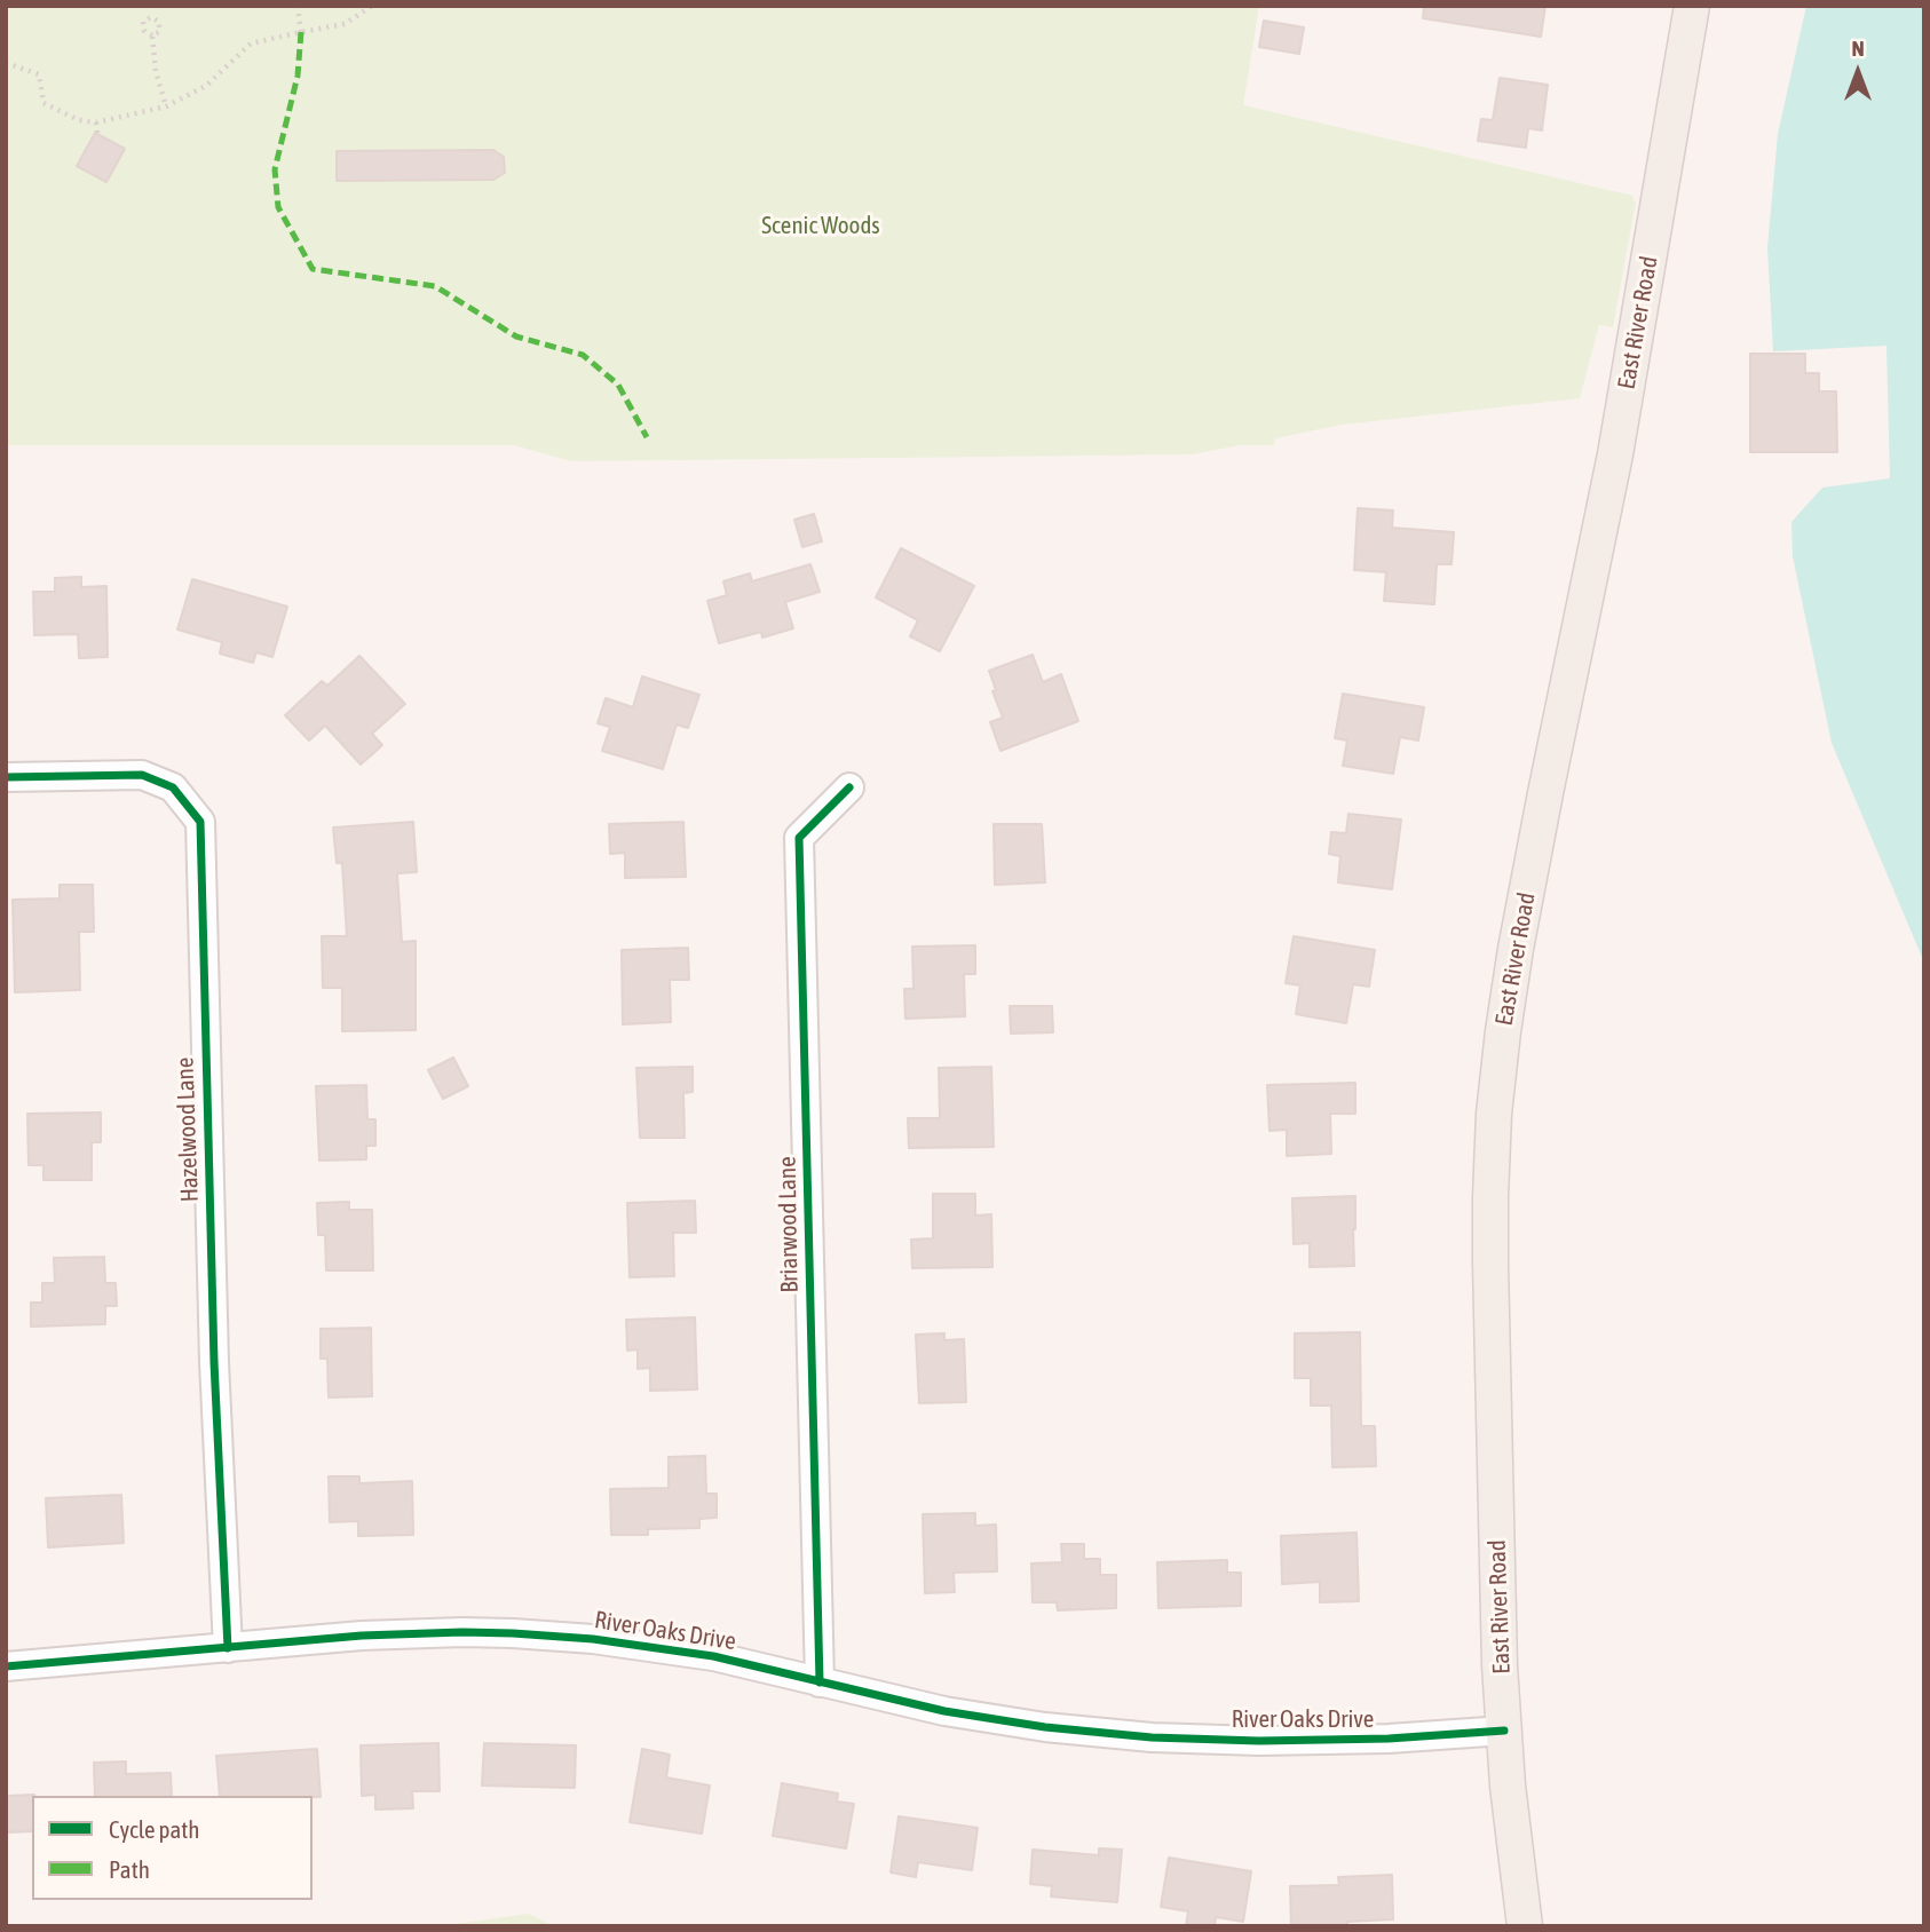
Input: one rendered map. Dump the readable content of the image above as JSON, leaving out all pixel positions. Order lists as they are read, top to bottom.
{
  "streets": {
    "main road": ["East River Road"],
    "street": ["Hazelwood Lane", "Briarwood Lane", "River Oaks Drive"]
  },
  "crossings": [
    ["East River Road", "River Oaks Drive"],
    ["Hazelwood Lane", "River Oaks Drive"],
    ["Briarwood Lane", "River Oaks Drive"]
  ],
  "parks": ["Scenic Woods"],
  "legend": ["Cycle path", "Path"],
  "north": "top"
}
